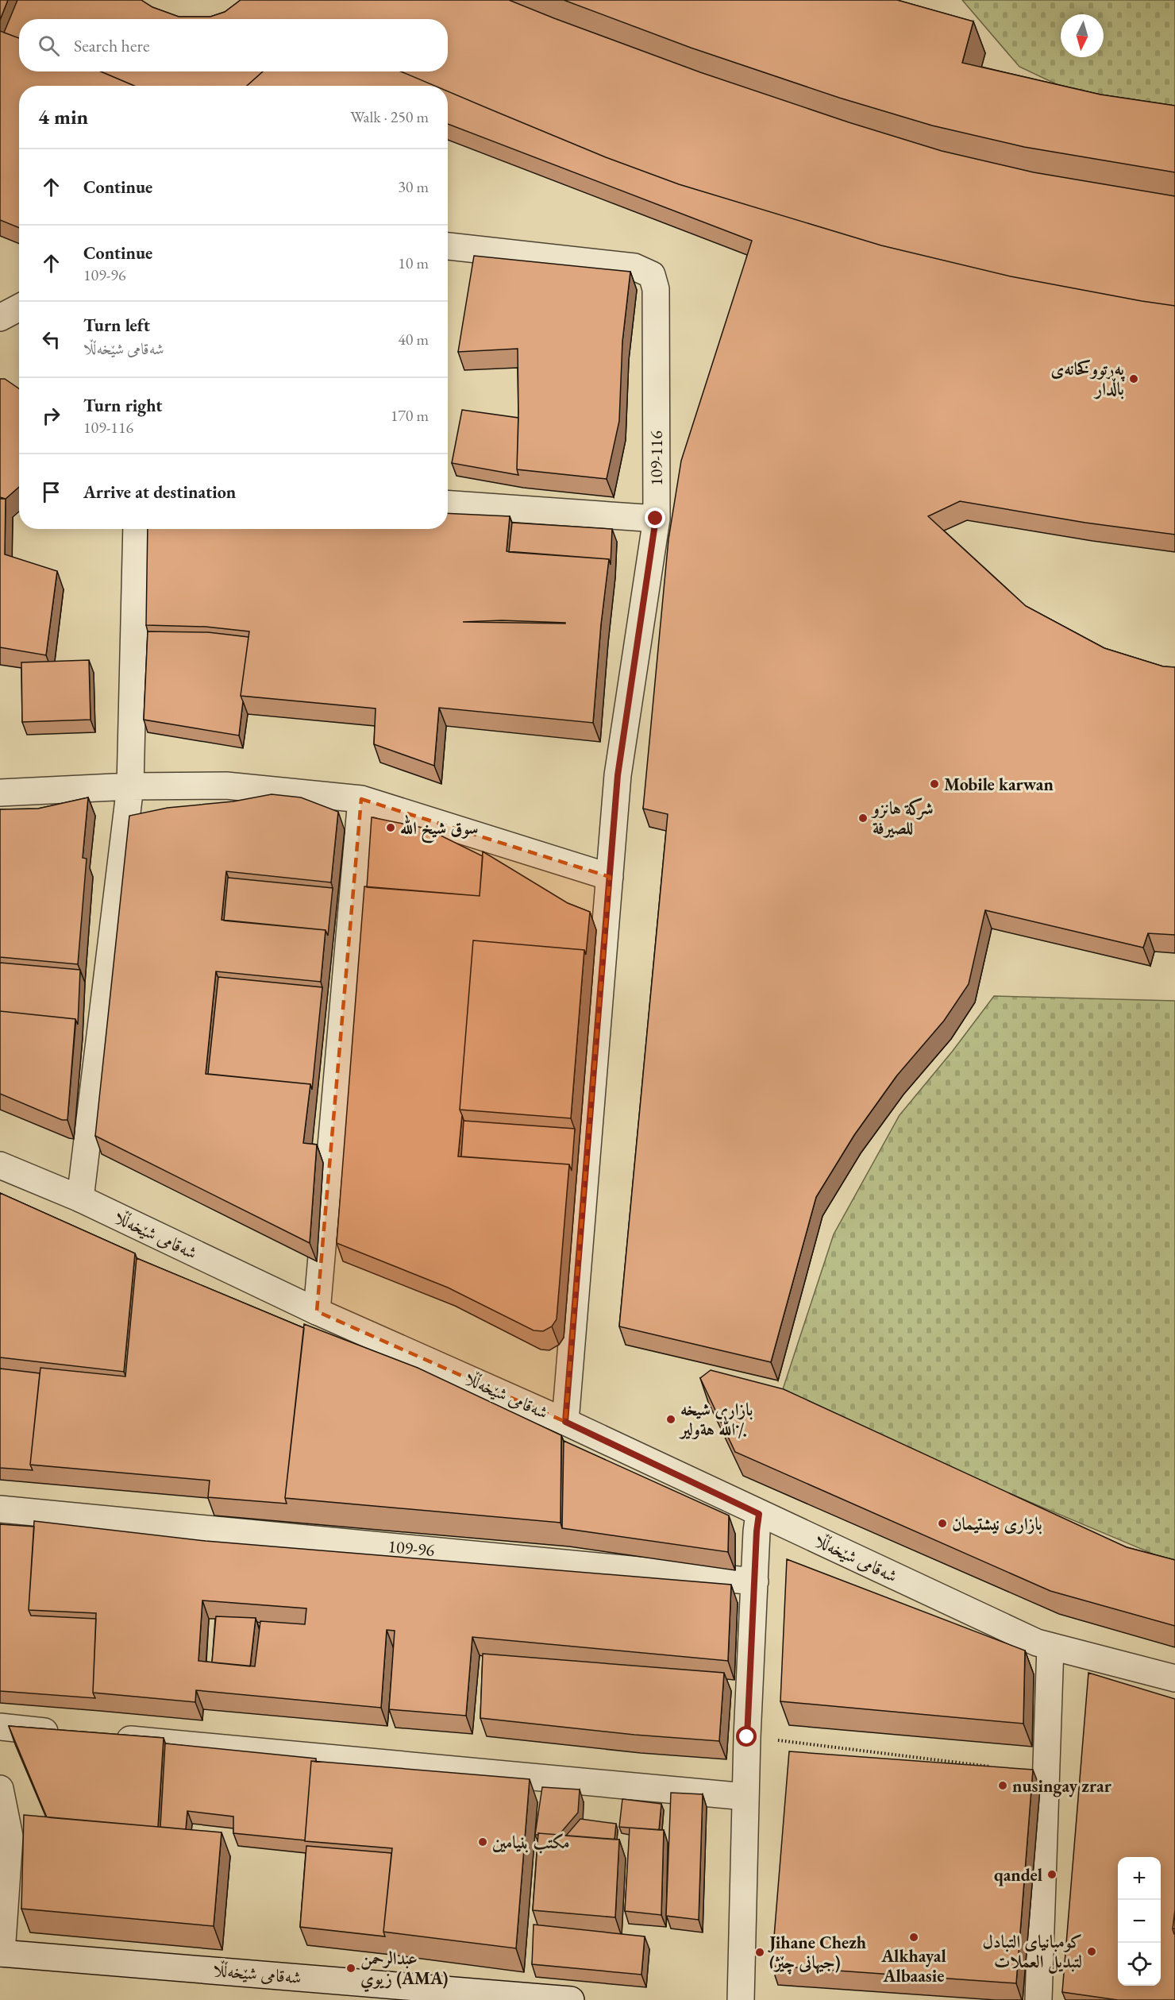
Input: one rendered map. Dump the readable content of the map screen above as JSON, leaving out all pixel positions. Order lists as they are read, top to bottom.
{
  "streets": {
    "street": ["109-116", "شەقامی شێخەڵڵا", "109-96"]
  },
  "crossings": [
    ["109-116", "شەقامی شێخەڵڵا"]
  ],
  "places": [
    "پەرتووکخانەی باڵدار",
    "Mobile karwan",
    "شركة هانزو للصيرفة",
    "سوق شيخ الله",
    "بازاری شیخه الله هةولیر٪",
    "بازاری نیشتیمان",
    "nusingay zrar",
    "مكتب بنيامين",
    "qandel",
    "Alkhayal Albaasie",
    "كومبانياى التبادل لتبديل العملات",
    "Jihane Chezh (جیهانی چێژ)",
    "عبدالرحمن زيوي (AMA)"
  ],
  "north": "bottom",
  "page": {
    "search": "Search here",
    "heading": ["4 min", "Walk · 250 m"],
    "list": [
      ["Continue", "30 m"],
      ["Continue", "109-96", "10 m"],
      ["Turn left", "شەقامی شێخەڵڵا", "40 m"],
      ["Turn right", "109-116", "170 m"],
      "Arrive at destination"
    ],
    "map_buttons": ["+", "−"]
  }
}
